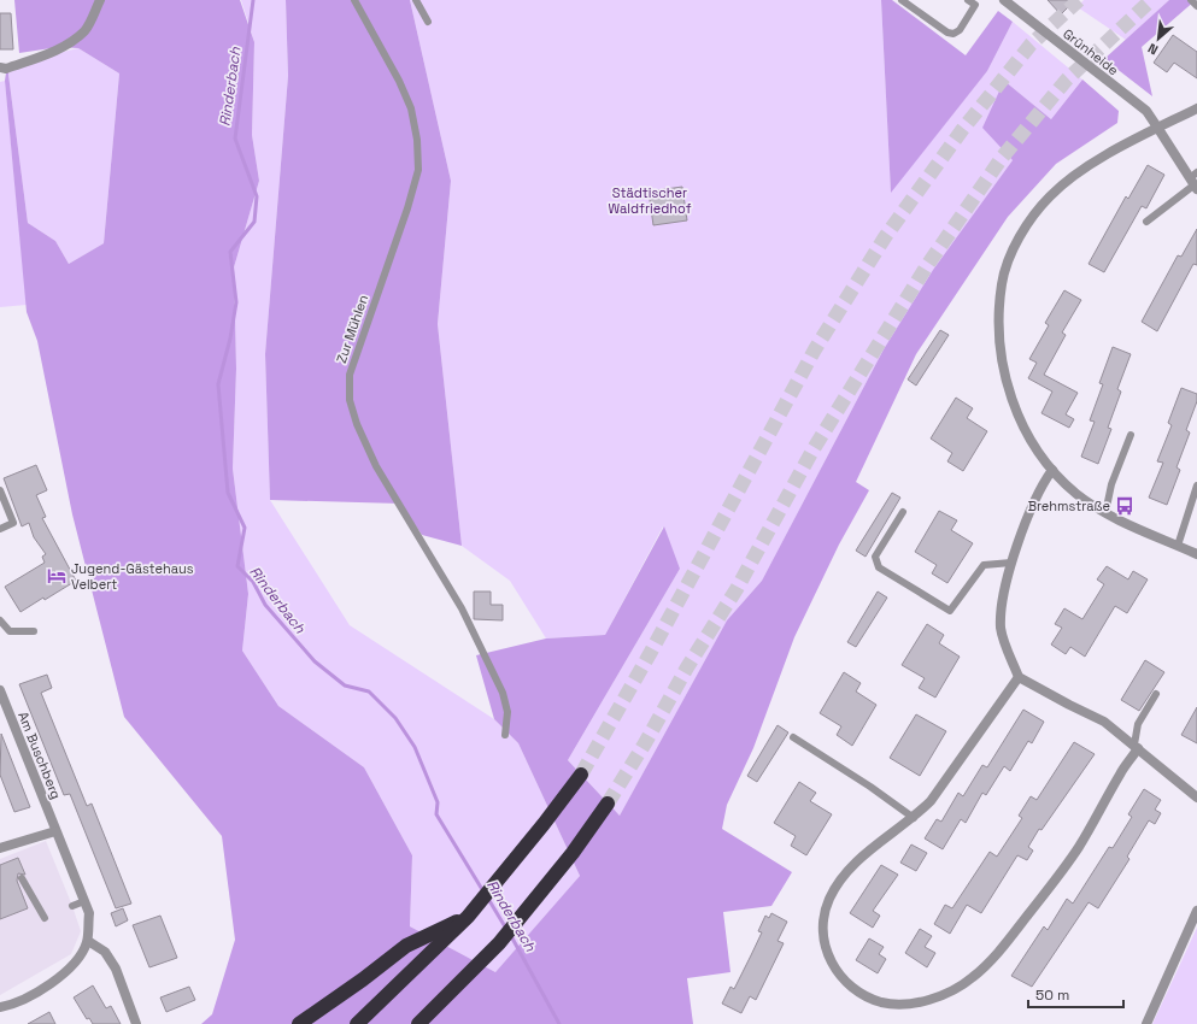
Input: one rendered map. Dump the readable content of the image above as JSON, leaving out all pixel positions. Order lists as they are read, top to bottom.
{
  "streets": {
    "street": ["Grünheide", "Am Buschberg"],
    "lane": ["Zur Mühlen"]
  },
  "water": ["Rinderbach"],
  "parks": ["Städtischer Waldfriedhof"],
  "places": {
    "bus stop": ["Brehmstraße"],
    "hotel": ["Jugend-Gästehaus Velbert"]
  },
  "scale_bar": "50 m",
  "north": "bottom left"
}
